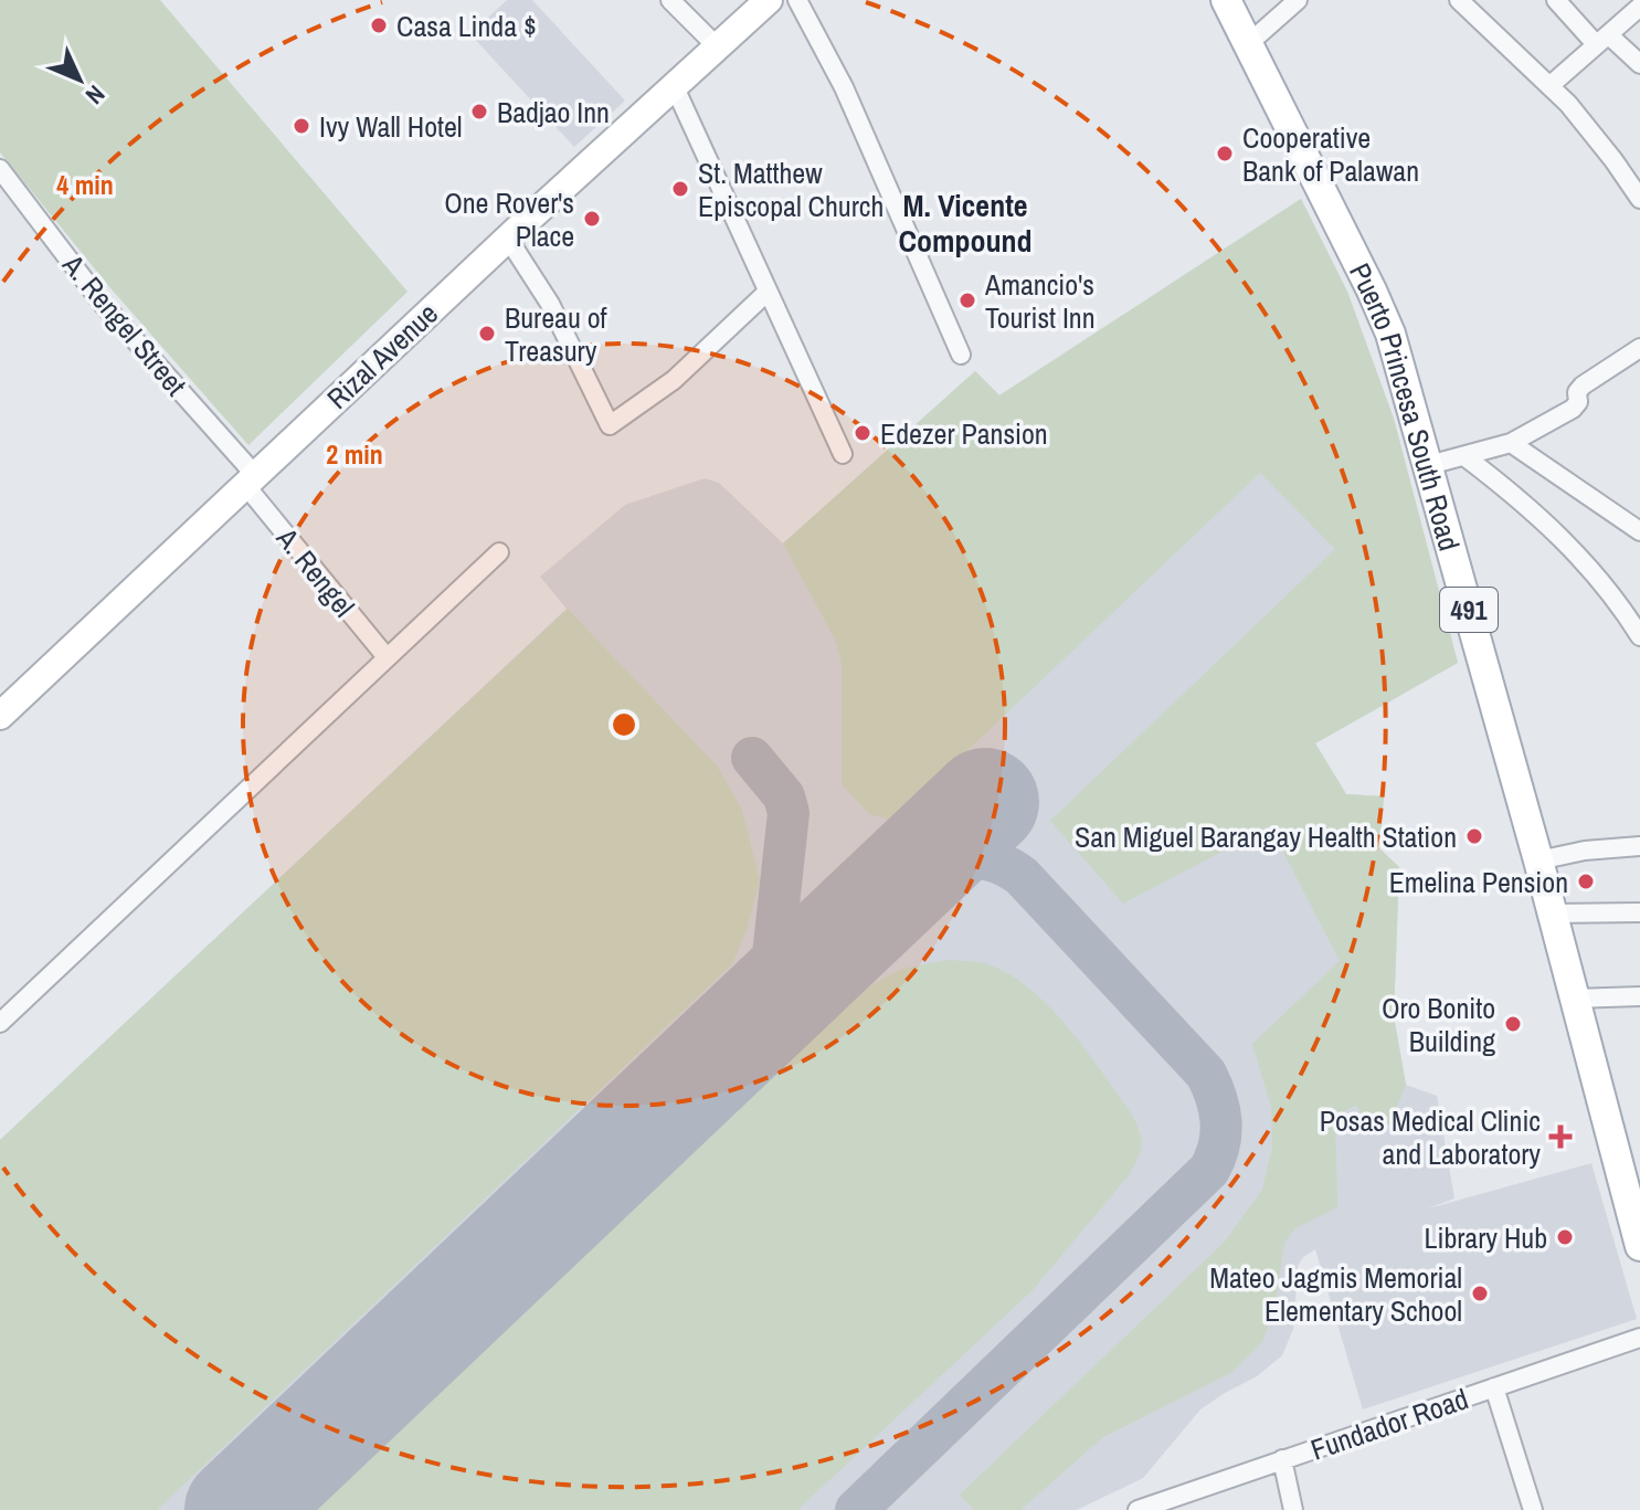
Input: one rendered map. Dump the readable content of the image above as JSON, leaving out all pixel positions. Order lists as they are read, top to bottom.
{
  "streets": {
    "main road": ["Puerto Princesa South Road", "491"],
    "street": [
      "A. Rengel Street",
      "Rizal Avenue",
      "A. Rengel",
      "Fundador Road"
    ]
  },
  "crossings": [
    ["A. Rengel Street", "Rizal Avenue"],
    ["A. Rengel Street", "A. Rengel"],
    ["Rizal Avenue", "A. Rengel"]
  ],
  "districts": ["M. Vicente Compound"],
  "places": {
    "other": [
      "Casa Linda $",
      "Badjao Inn",
      "Ivy Wall Hotel",
      "Cooperative Bank of Palawan",
      "St. Matthew Episcopal Church",
      "One Rover's Place",
      "Amancio's Tourist Inn",
      "Bureau of Treasury",
      "Edezer Pansion",
      "San Miguel Barangay Health Station",
      "Emelina Pension",
      "Oro Bonito Building",
      "Library Hub",
      "Mateo Jagmis Memorial Elementary School"
    ],
    "health": ["Posas Medical Clinic and Laboratory"]
  },
  "north": "bottom right",
  "rings": ["4 min", "2 min"]
}
